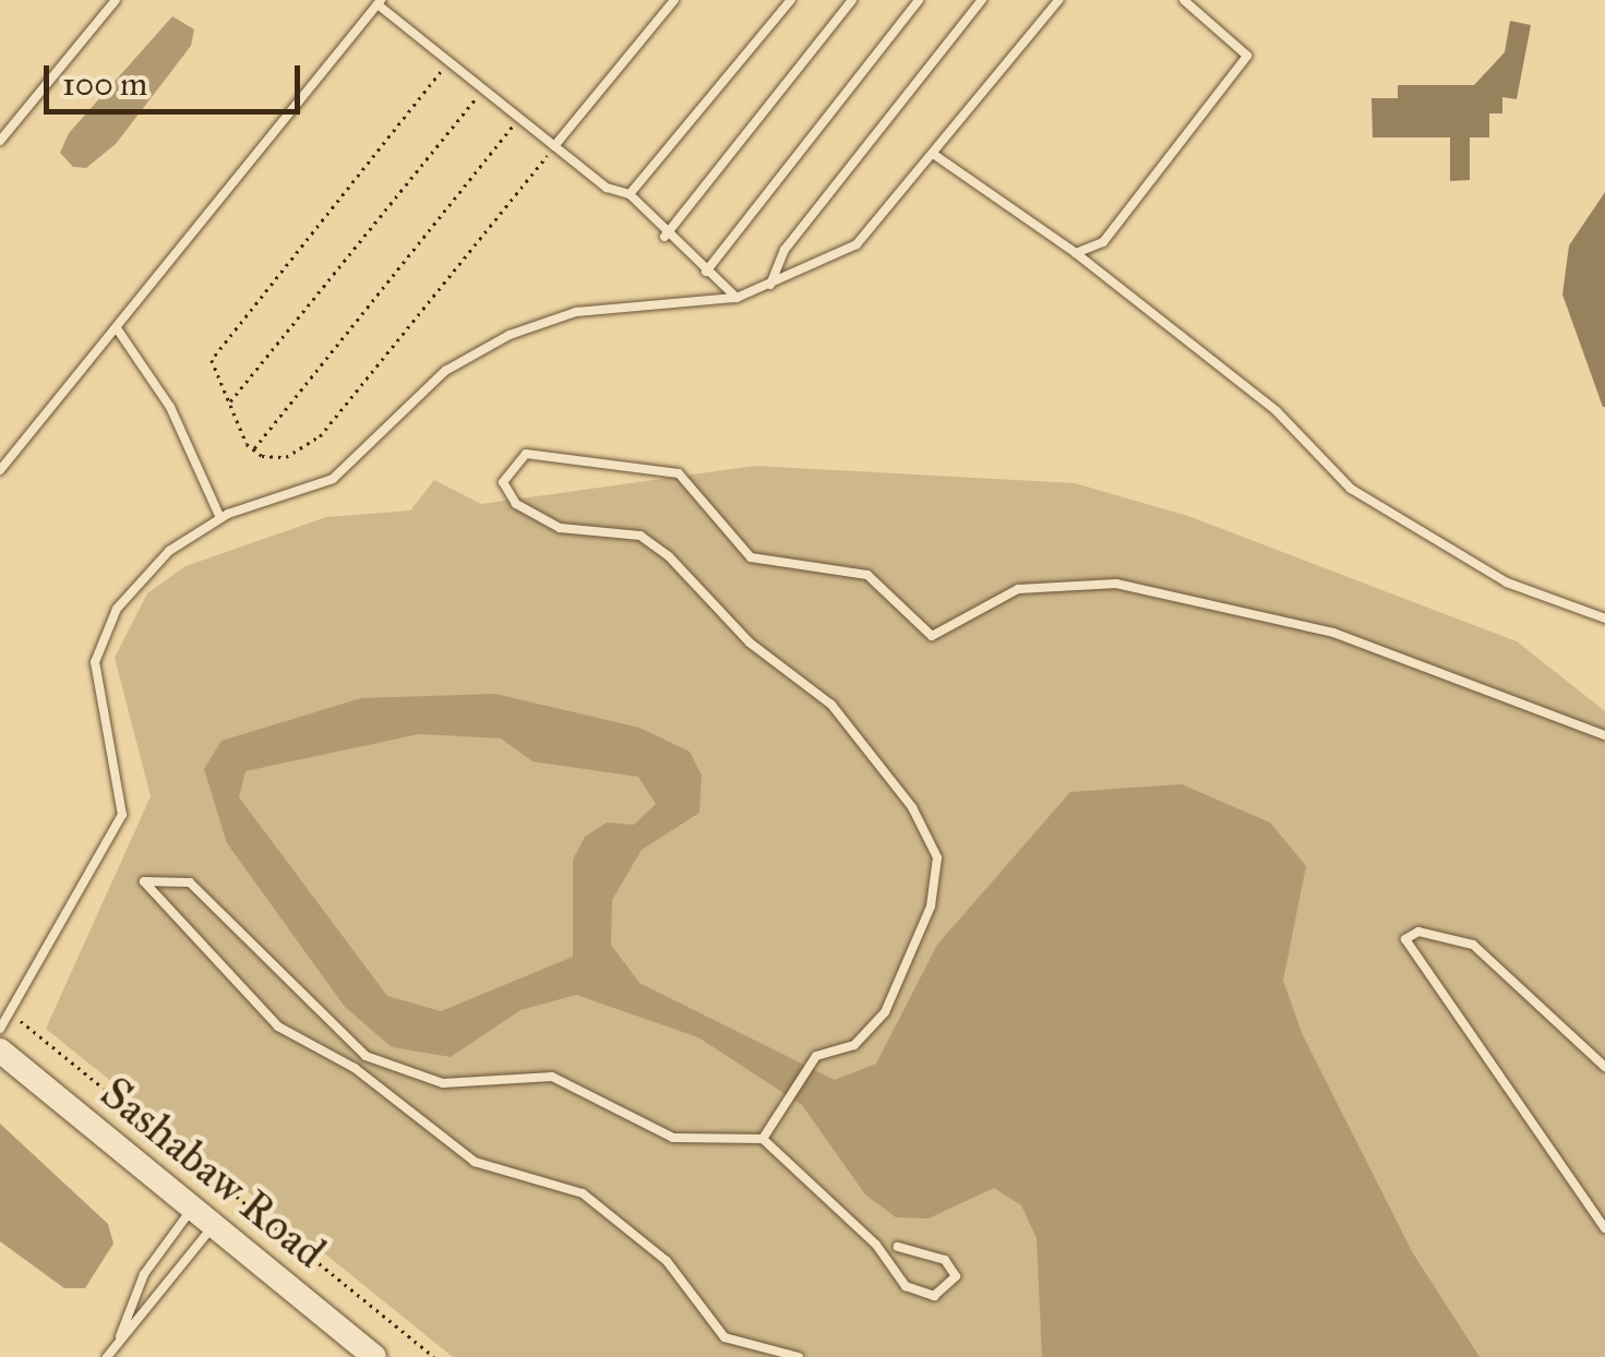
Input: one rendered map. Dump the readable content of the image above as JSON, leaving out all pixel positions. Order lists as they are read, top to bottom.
{
  "streets": {
    "main road": ["Sashabaw Road"]
  },
  "scale_bar": "100 m"
}
